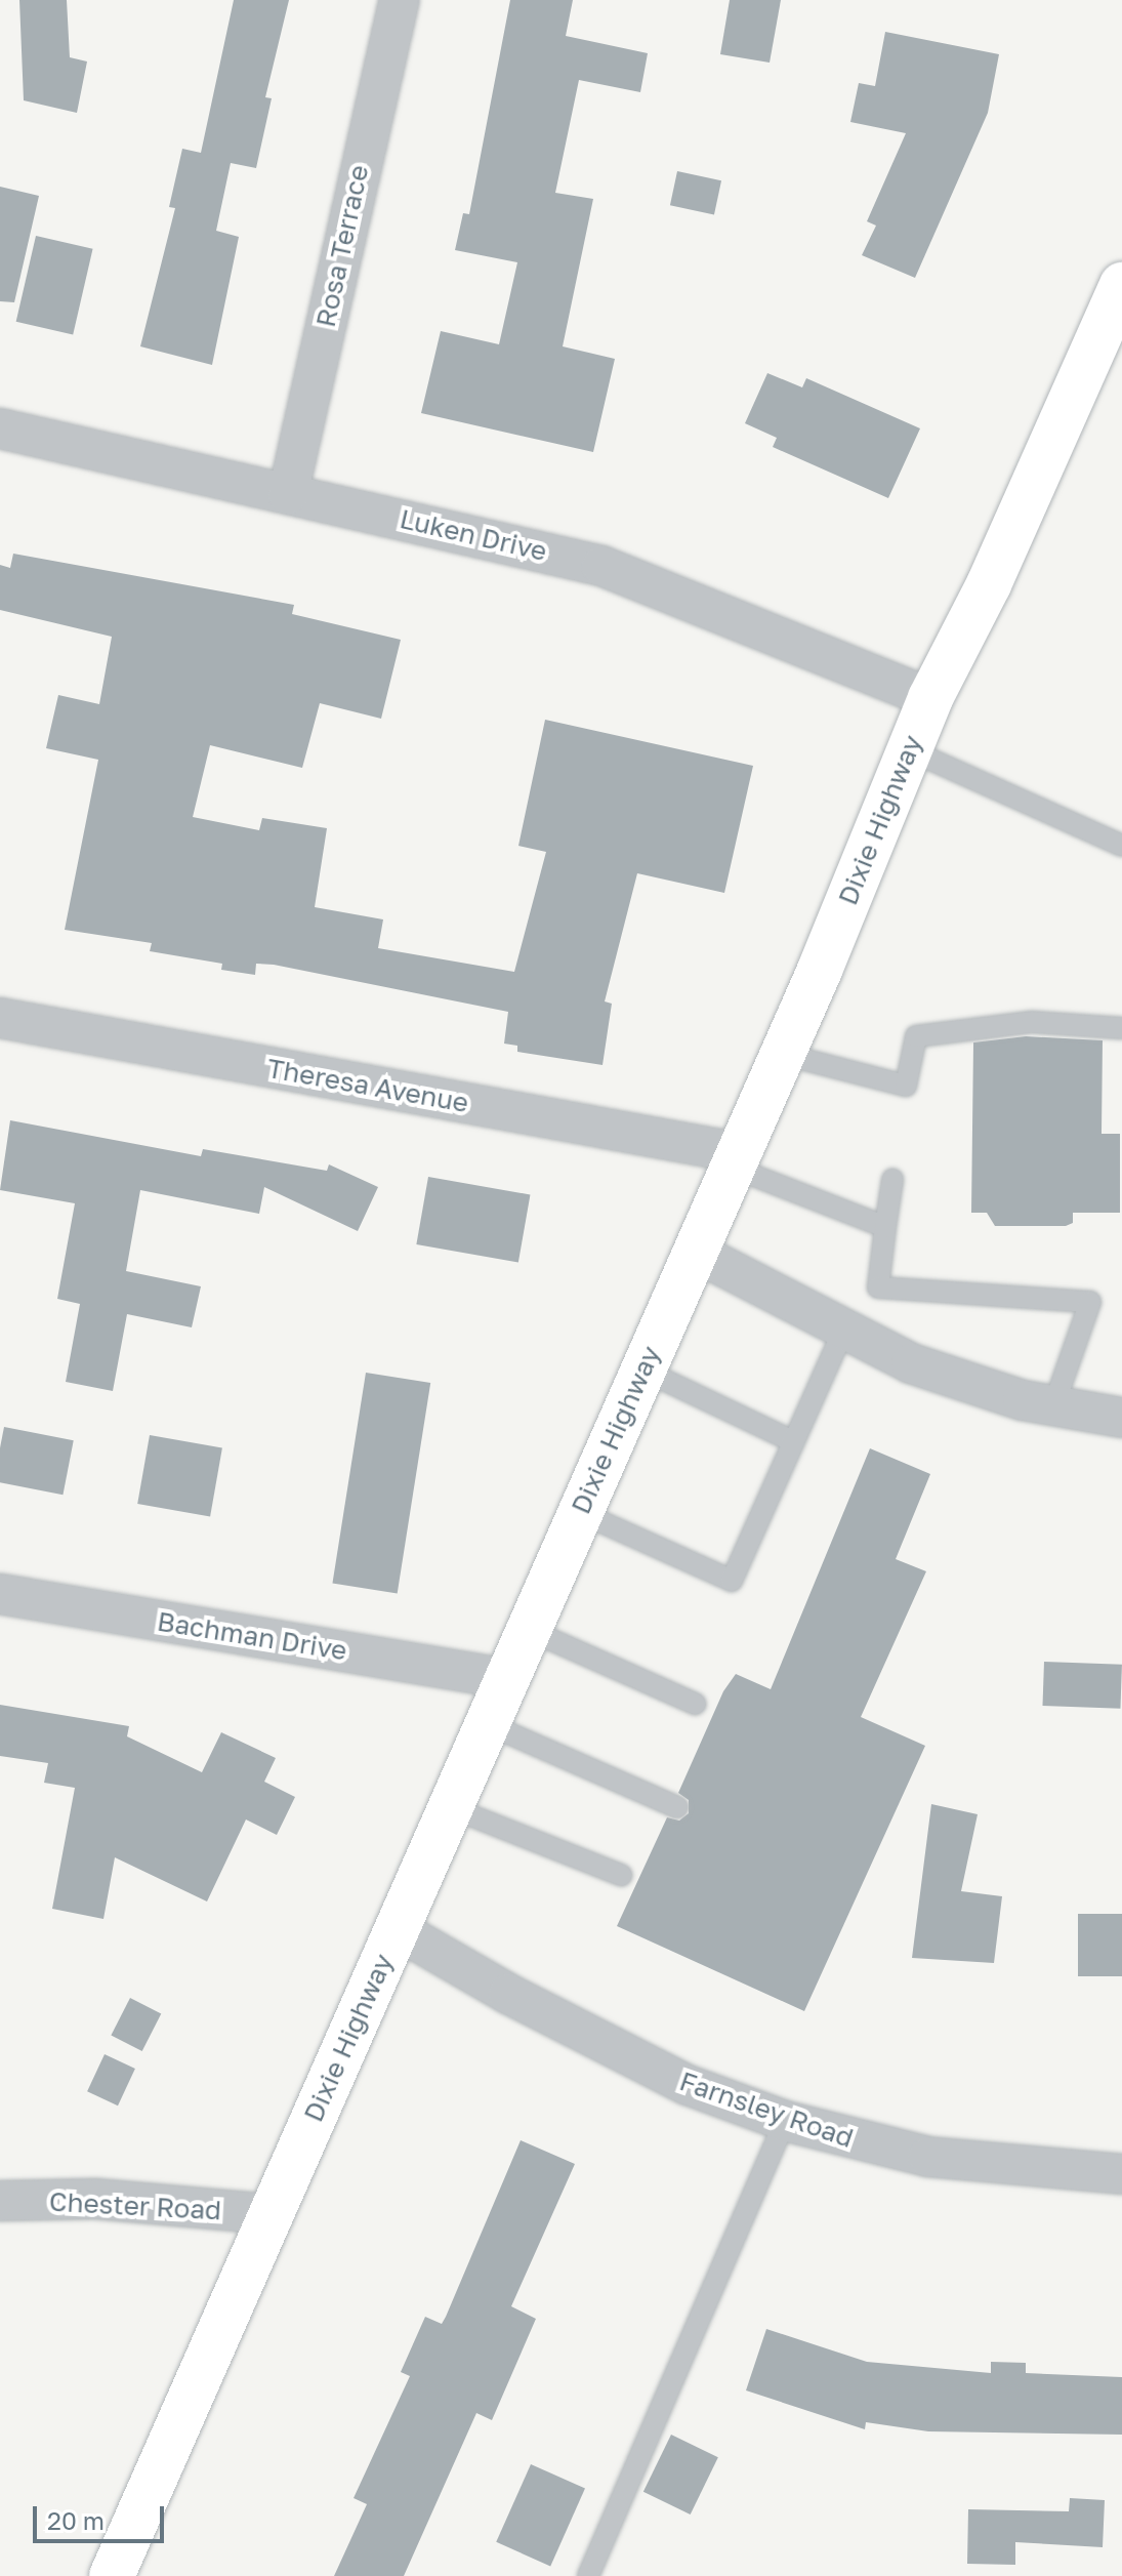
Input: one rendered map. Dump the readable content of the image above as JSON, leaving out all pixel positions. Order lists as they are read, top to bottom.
{
  "streets": {
    "main road": ["Dixie Highway"],
    "street": [
      "Rosa Terrace",
      "Luken Drive",
      "Theresa Avenue",
      "Bachman Drive",
      "Farnsley Road",
      "Chester Road"
    ]
  },
  "crossings": [
    ["Rosa Terrace", "Luken Drive"],
    ["Luken Drive", "Dixie Highway"],
    ["Dixie Highway", "Theresa Avenue"],
    ["Dixie Highway", "Bachman Drive"],
    ["Dixie Highway", "Farnsley Road"],
    ["Dixie Highway", "Chester Road"]
  ],
  "scale_bar": "20 m"
}
